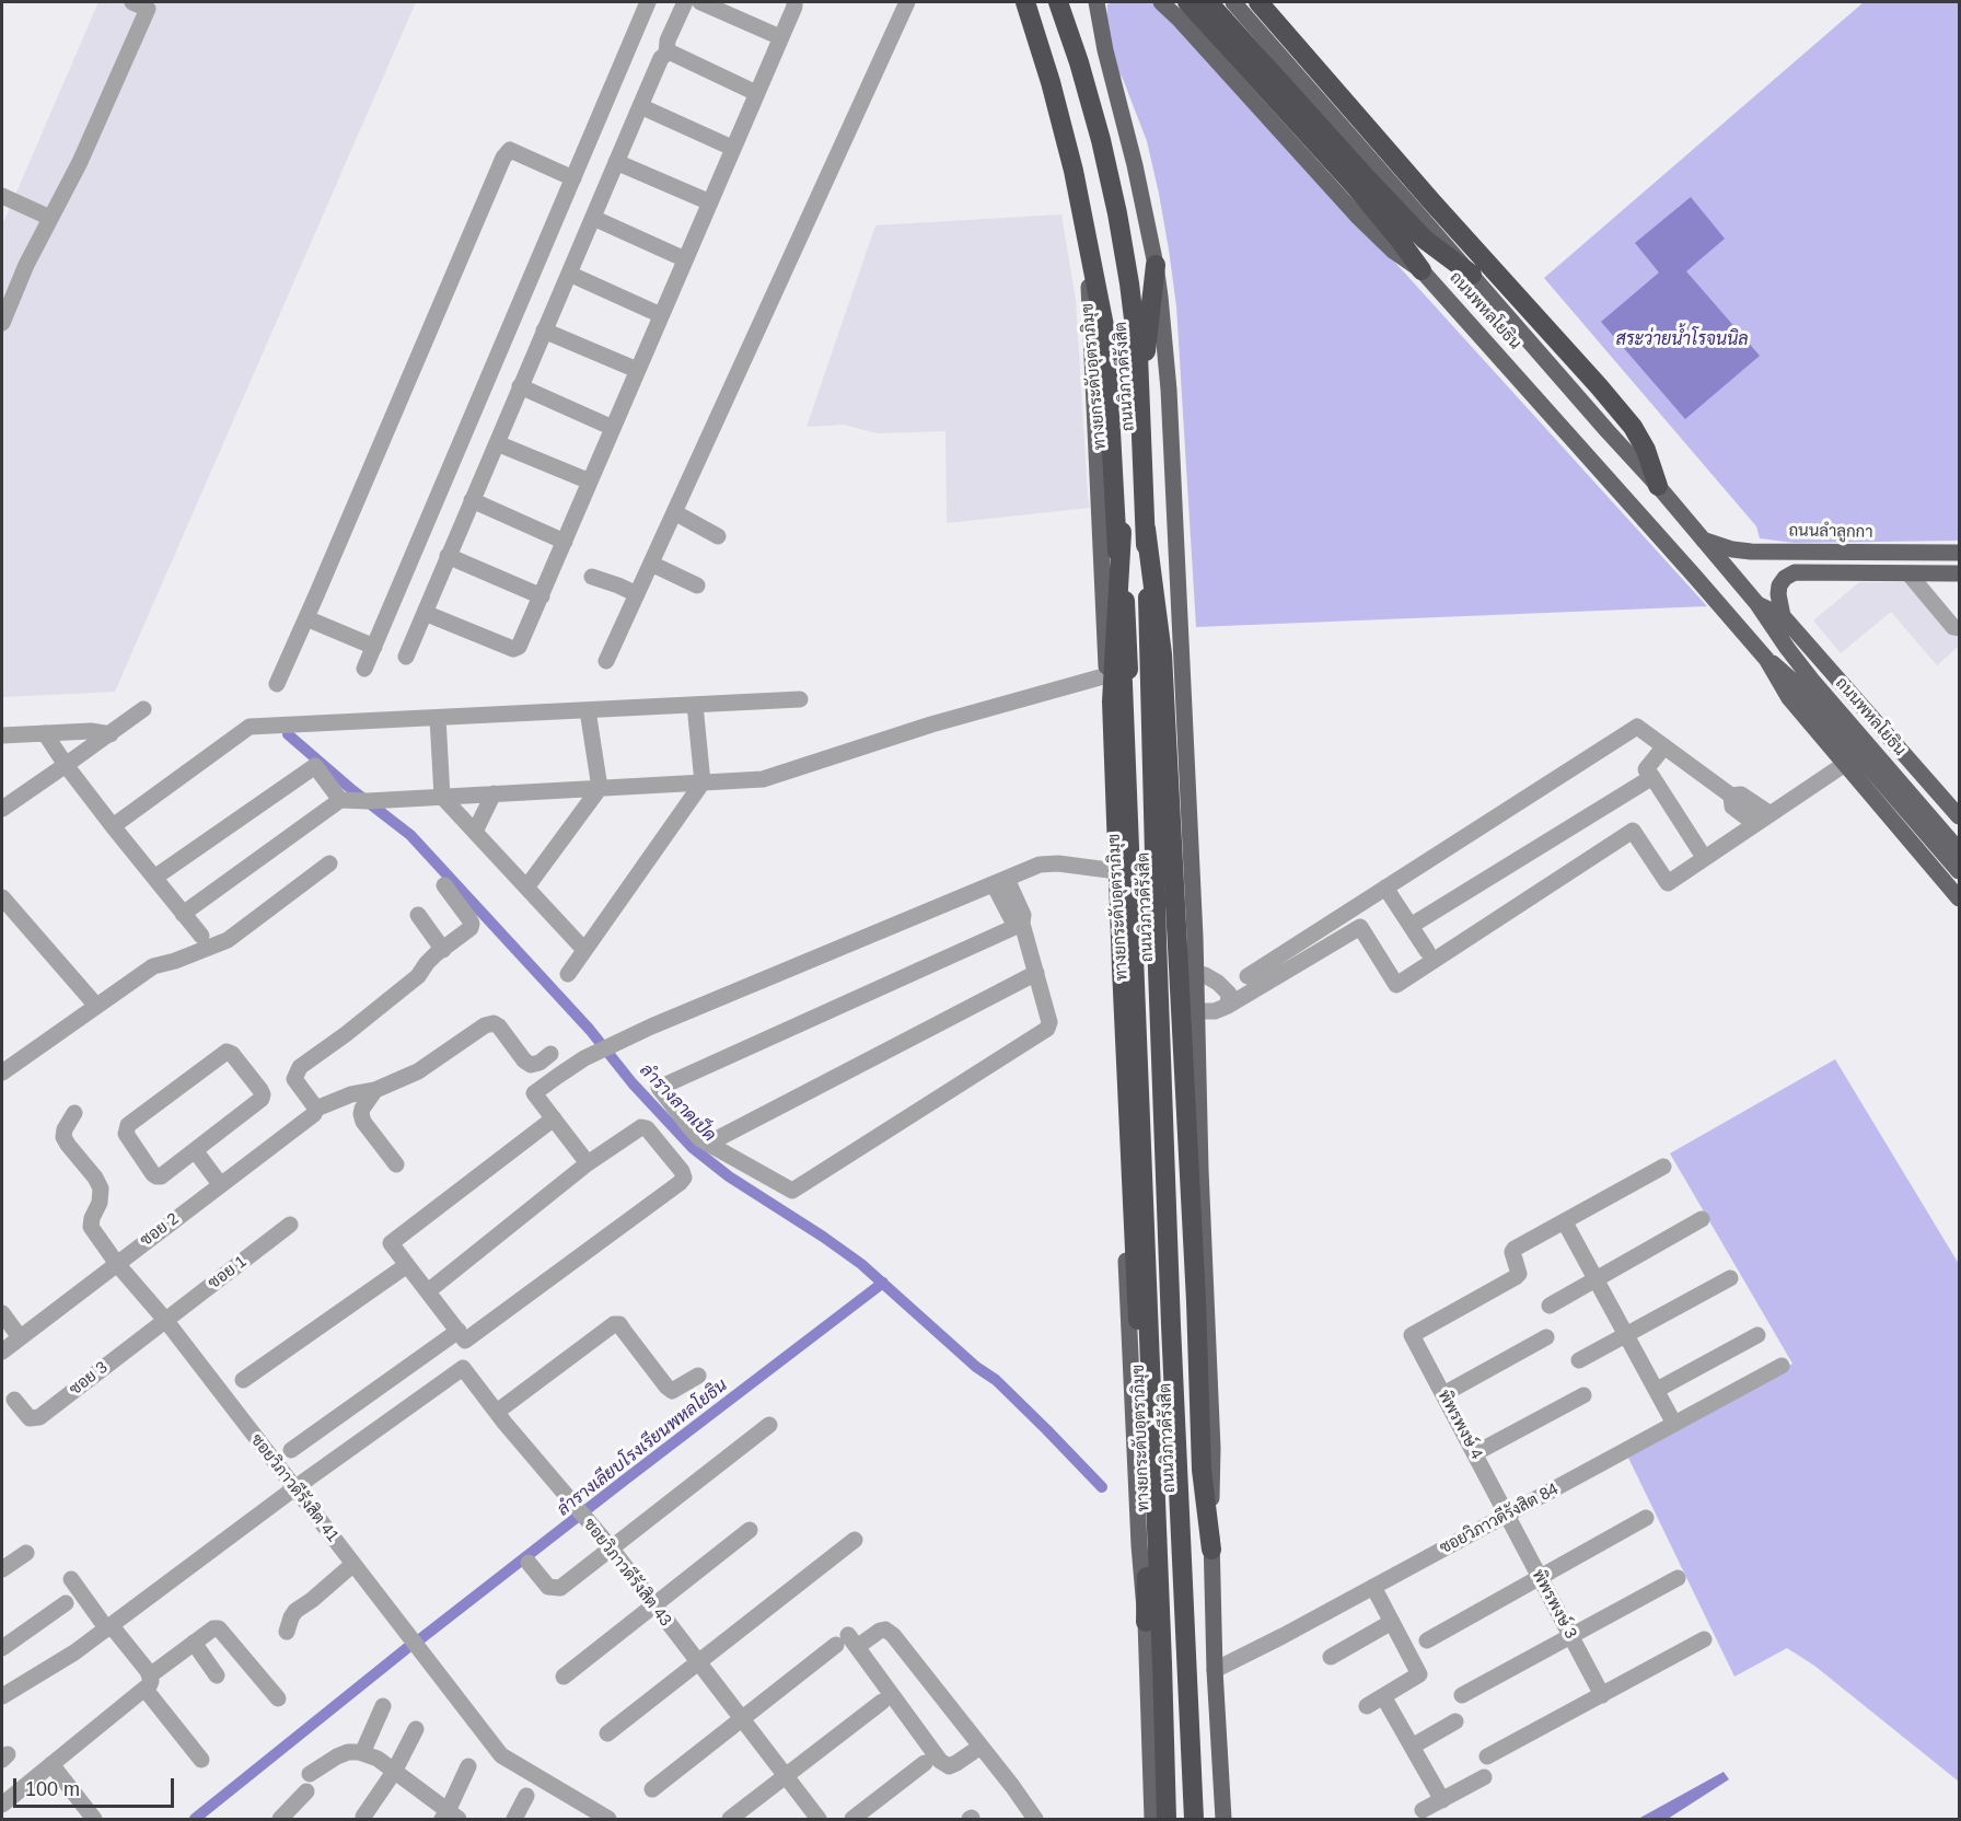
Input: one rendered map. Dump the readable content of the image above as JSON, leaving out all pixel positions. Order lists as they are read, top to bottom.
{
  "streets": {
    "highway": ["ทางยกระดับอุตราภิมุข", "ถนนวิภาวดีรังสิต"],
    "main road": ["ถนนพหลโยธิน", "ถนนลำลูกกา"],
    "street": [
      "ซอย 2",
      "ซอย 1",
      "ซอย 3",
      "พิพรพงษ์ 4",
      "ซอยวิภาวดีรังสิต 41",
      "ซอยวิภาวดีรังสิต 84",
      "ซอยวิภาวดีรังสิต 43",
      "พิพรพงษ์ 3"
    ]
  },
  "crossings": [
    ["ถนนพหลโยธิน", "ถนนลำลูกกา"],
    ["ซอย 2", "ซอยวิภาวดีรังสิต 41"],
    ["ซอย 1", "ซอย 3"],
    ["ซอย 1", "ซอยวิภาวดีรังสิต 41"],
    ["ซอย 3", "ซอยวิภาวดีรังสิต 41"],
    ["พิพรพงษ์ 4", "ซอยวิภาวดีรังสิต 84"],
    ["พิพรพงษ์ 4", "พิพรพงษ์ 3"],
    ["ซอยวิภาวดีรังสิต 41", "ซอยวิภาวดีรังสิต 43"],
    ["ซอยวิภาวดีรังสิต 84", "พิพรพงษ์ 3"]
  ],
  "water": ["สระว่ายน้ำโรจนนิล", "ลำรางลาดเป็ด", "ลำรางเลียบโรงเรียนพหลโยธิน"],
  "scale_bar": "100 m"
}
